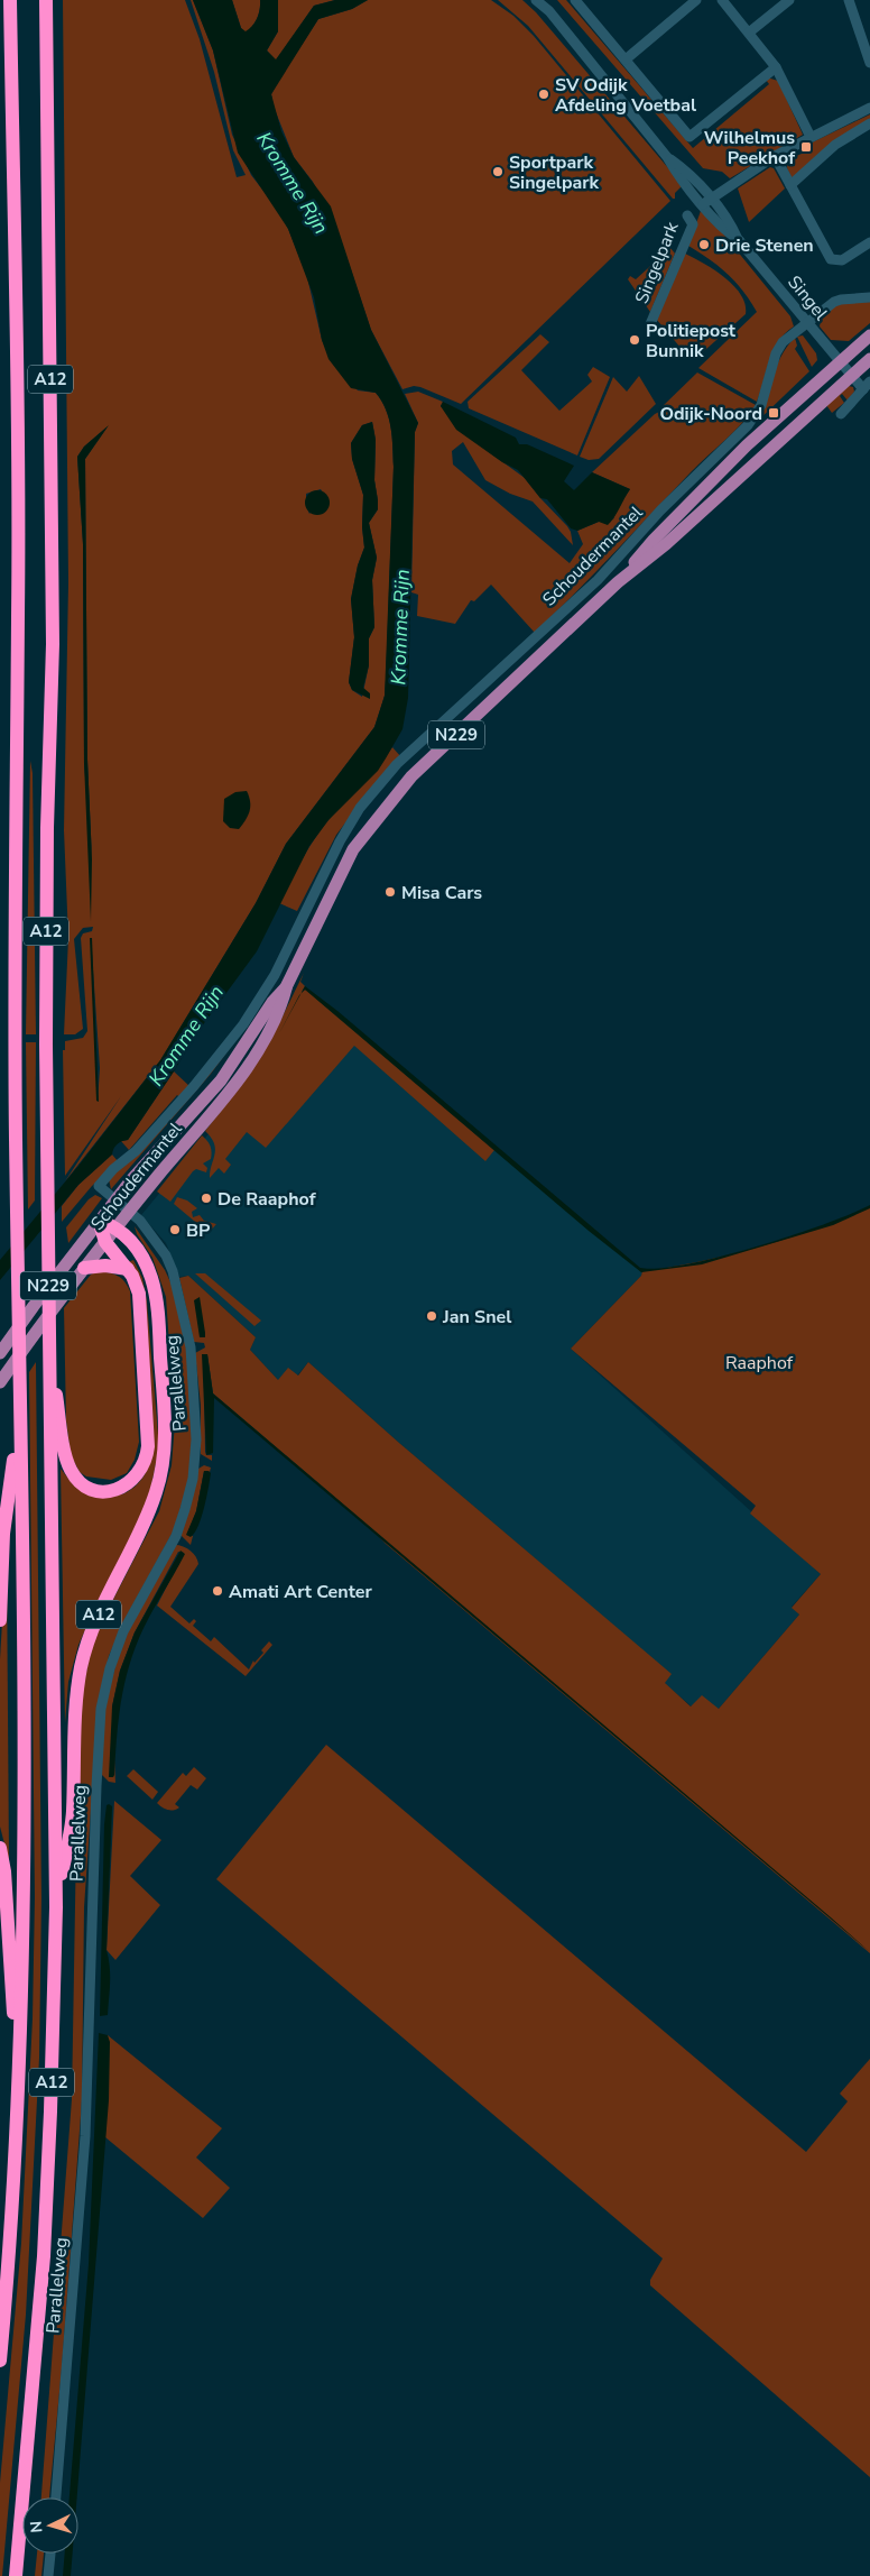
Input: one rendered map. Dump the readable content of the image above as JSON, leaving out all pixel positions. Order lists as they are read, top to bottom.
{
  "streets": {
    "highway": ["A12"],
    "main road": ["Schoudermantel", "N229"],
    "street": ["Singelpark", "Singel", "Parallelweg"]
  },
  "crossings": [
    ["Singel", "Schoudermantel"],
    ["A12", "Schoudermantel"],
    ["Schoudermantel", "Parallelweg"]
  ],
  "water": ["Kromme Rijn"],
  "parks": ["Raaphof"],
  "places": {
    "other": [
      "SV Odijk Afdeling Voetbal",
      "Sportpark Singelpark",
      "Drie Stenen",
      "Politiepost Bunnik",
      "Misa Cars",
      "De Raaphof",
      "BP",
      "Jan Snel",
      "Amati Art Center"
    ],
    "transit": ["Wilhelmus Peekhof", "Odijk-Noord"]
  },
  "north": "left"
}
